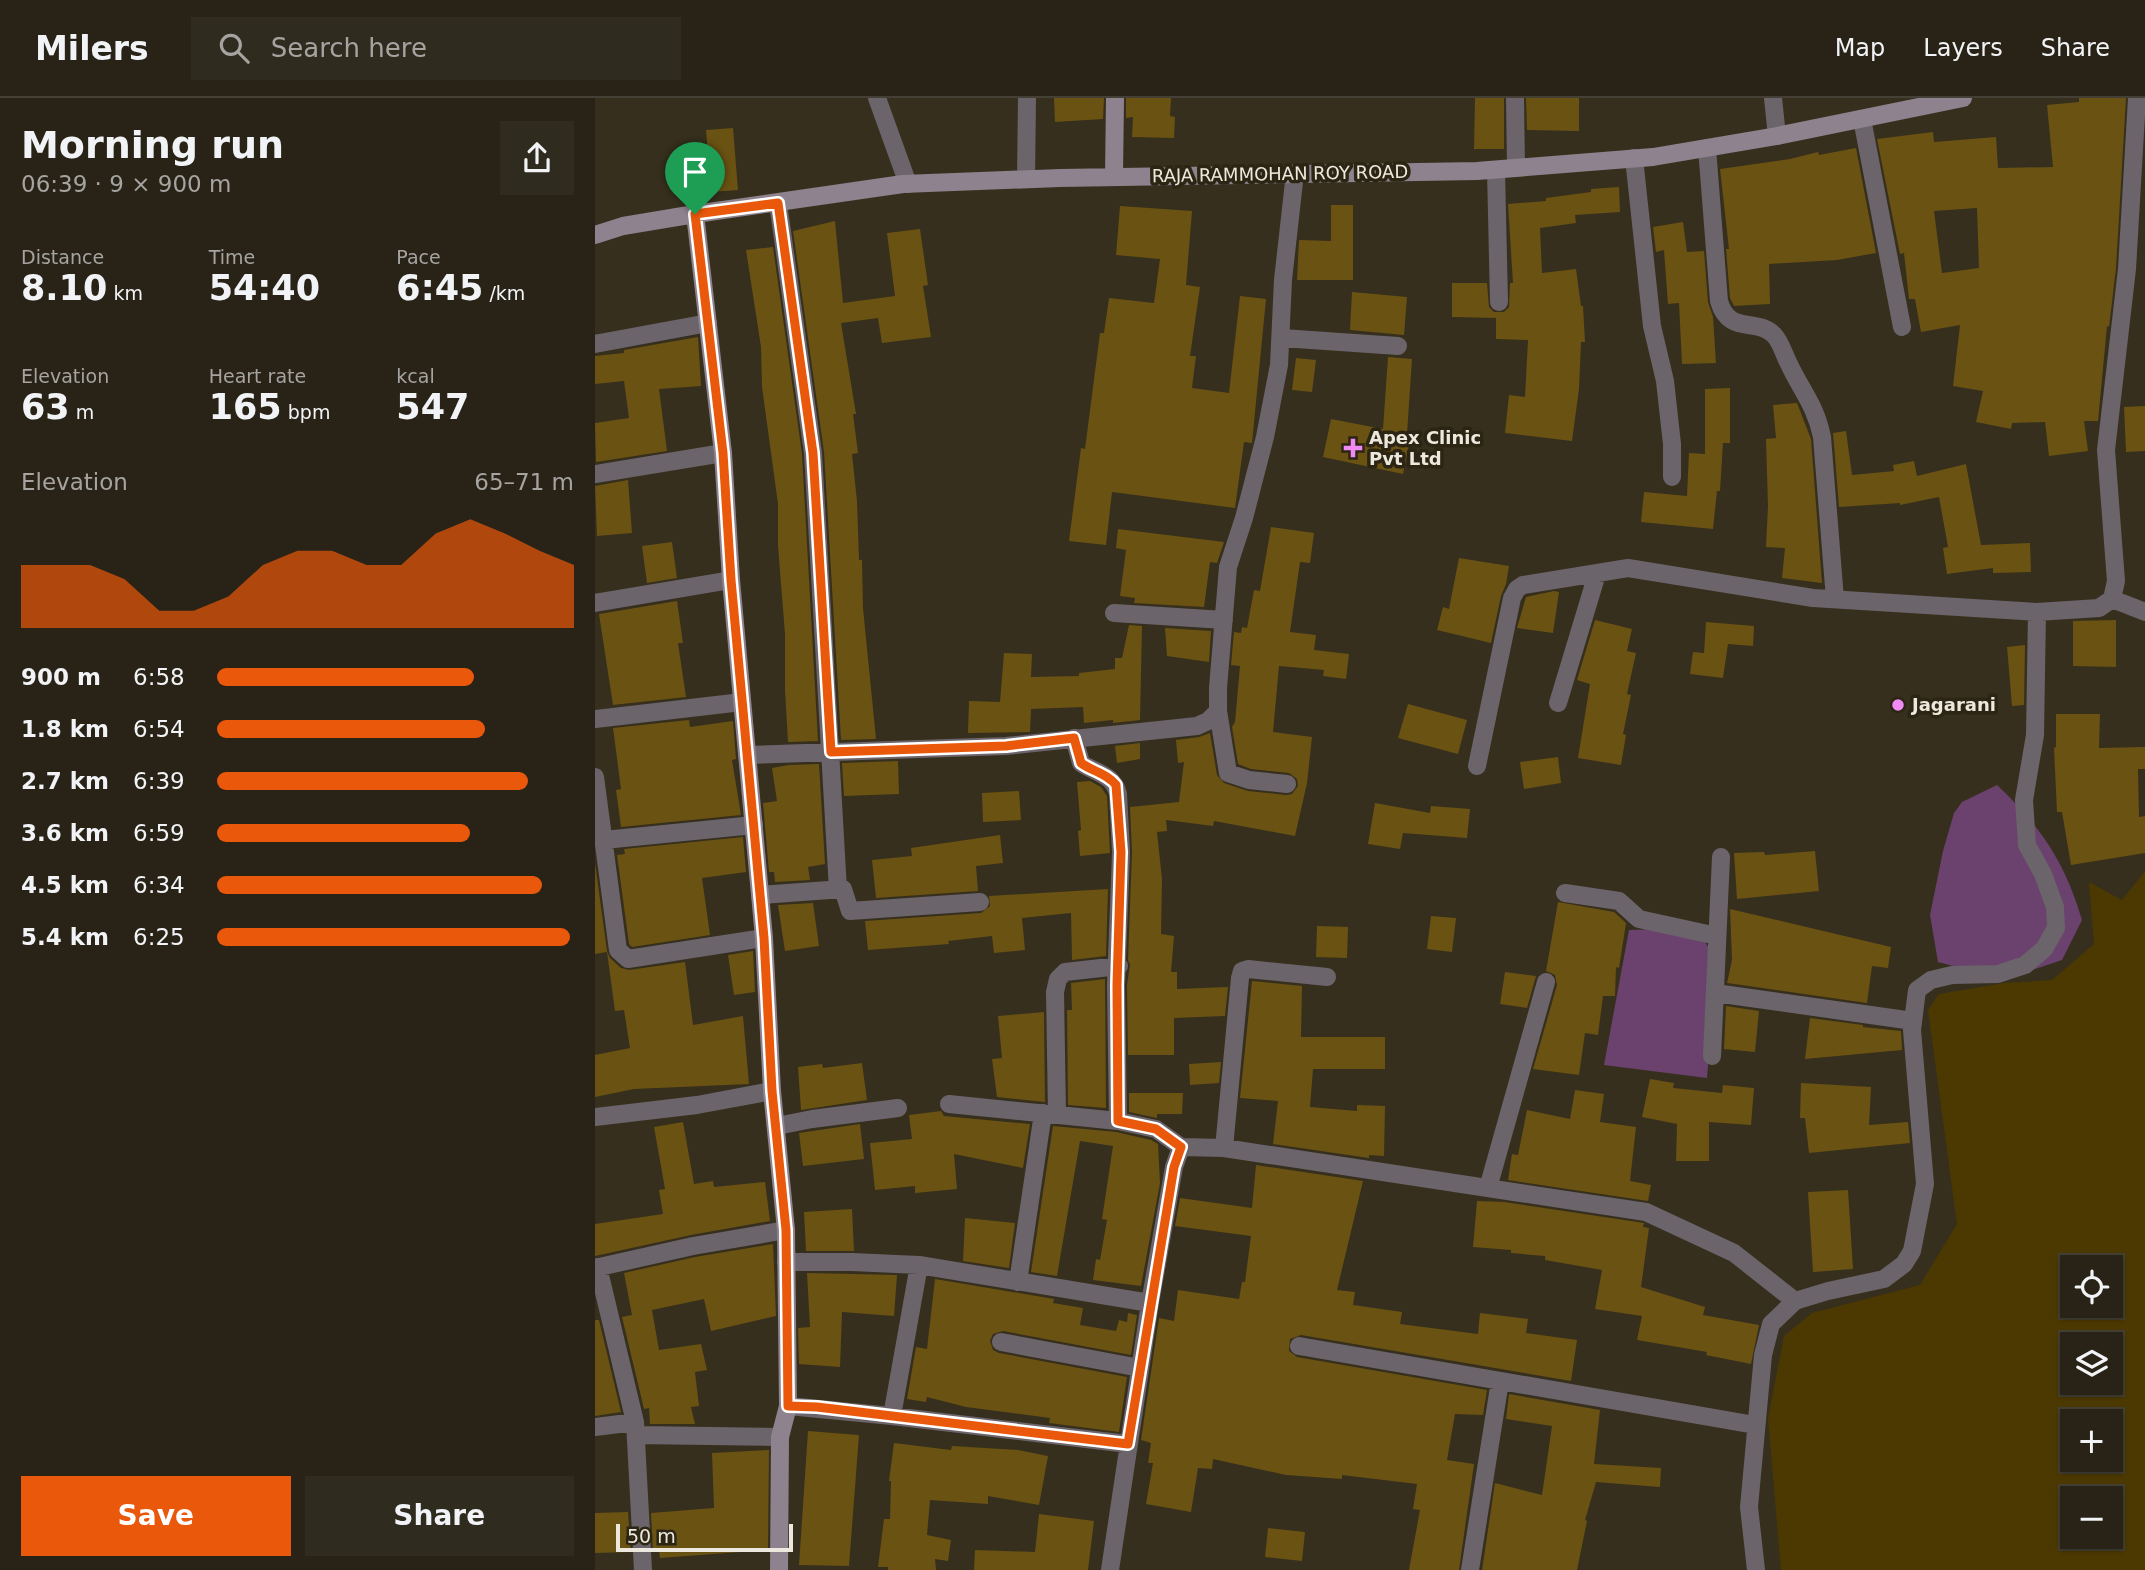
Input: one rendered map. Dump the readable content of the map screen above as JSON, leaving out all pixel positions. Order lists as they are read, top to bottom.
{
  "streets": {
    "street": ["RAJA RAMMOHAN ROY ROAD"]
  },
  "places": {
    "health": ["Apex Clinic Pvt Ltd"],
    "other": ["Jagarani"]
  },
  "scale_bar": "50 m",
  "page": {
    "header": "Milers",
    "search": "Search here",
    "nav": ["Map", "Layers", "Share"],
    "heading": ["Morning run", "06:39 · 9 × 900 m"],
    "stats": [
      ["Distance", "8.10 km"],
      ["Time", "54:40"],
      ["Pace", "6:45 /km"],
      ["Elevation", "63 m"],
      ["Heart rate", "165 bpm"],
      ["kcal", "547"]
    ],
    "chart": ["Elevation", "65–71 m"],
    "list": [
      {
        "name": "900 m",
        "note": "6:58"
      },
      {
        "name": "1.8 km",
        "note": "6:54"
      },
      {
        "name": "2.7 km",
        "note": "6:39"
      },
      {
        "name": "3.6 km",
        "note": "6:59"
      },
      {
        "name": "4.5 km",
        "note": "6:34"
      },
      {
        "name": "5.4 km",
        "note": "6:25"
      }
    ],
    "map_buttons": ["+", "−"],
    "buttons": ["Save", "Share"],
    "scale": "50 m"
  }
}
